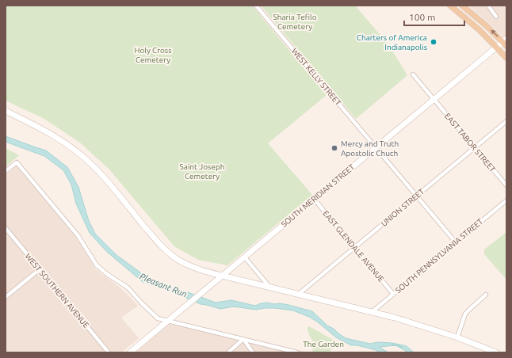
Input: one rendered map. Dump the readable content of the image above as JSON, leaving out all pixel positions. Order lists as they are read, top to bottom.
{
  "streets": {
    "street": [
      "WEST KELLY STREET",
      "EAST TABOR STREET",
      "SOUTH MERIDIAN STREET",
      "UNION STREET",
      "EAST GLENDALE AVENUE",
      "SOUTH PENNSYLVANIA STREET",
      "WEST SOUTHERN AVENUE"
    ]
  },
  "crossings": [
    ["WEST KELLY STREET", "SOUTH MERIDIAN STREET"],
    ["WEST KELLY STREET", "UNION STREET"],
    ["WEST KELLY STREET", "SOUTH PENNSYLVANIA STREET"],
    ["EAST TABOR STREET", "SOUTH MERIDIAN STREET"],
    ["EAST TABOR STREET", "UNION STREET"],
    ["SOUTH MERIDIAN STREET", "EAST GLENDALE AVENUE"],
    ["UNION STREET", "EAST GLENDALE AVENUE"],
    ["EAST GLENDALE AVENUE", "SOUTH PENNSYLVANIA STREET"]
  ],
  "water": ["Pleasant Run"],
  "parks": [
    "Sharia Tefilo Cemetery",
    "Holy Cross Cemetery",
    "Saint Joseph Cemetery",
    "The Garden"
  ],
  "places": ["Charters of America Indianapolis", "Mercy and Truth Apostolic Chuch"],
  "scale_bar": "100 m"
}
